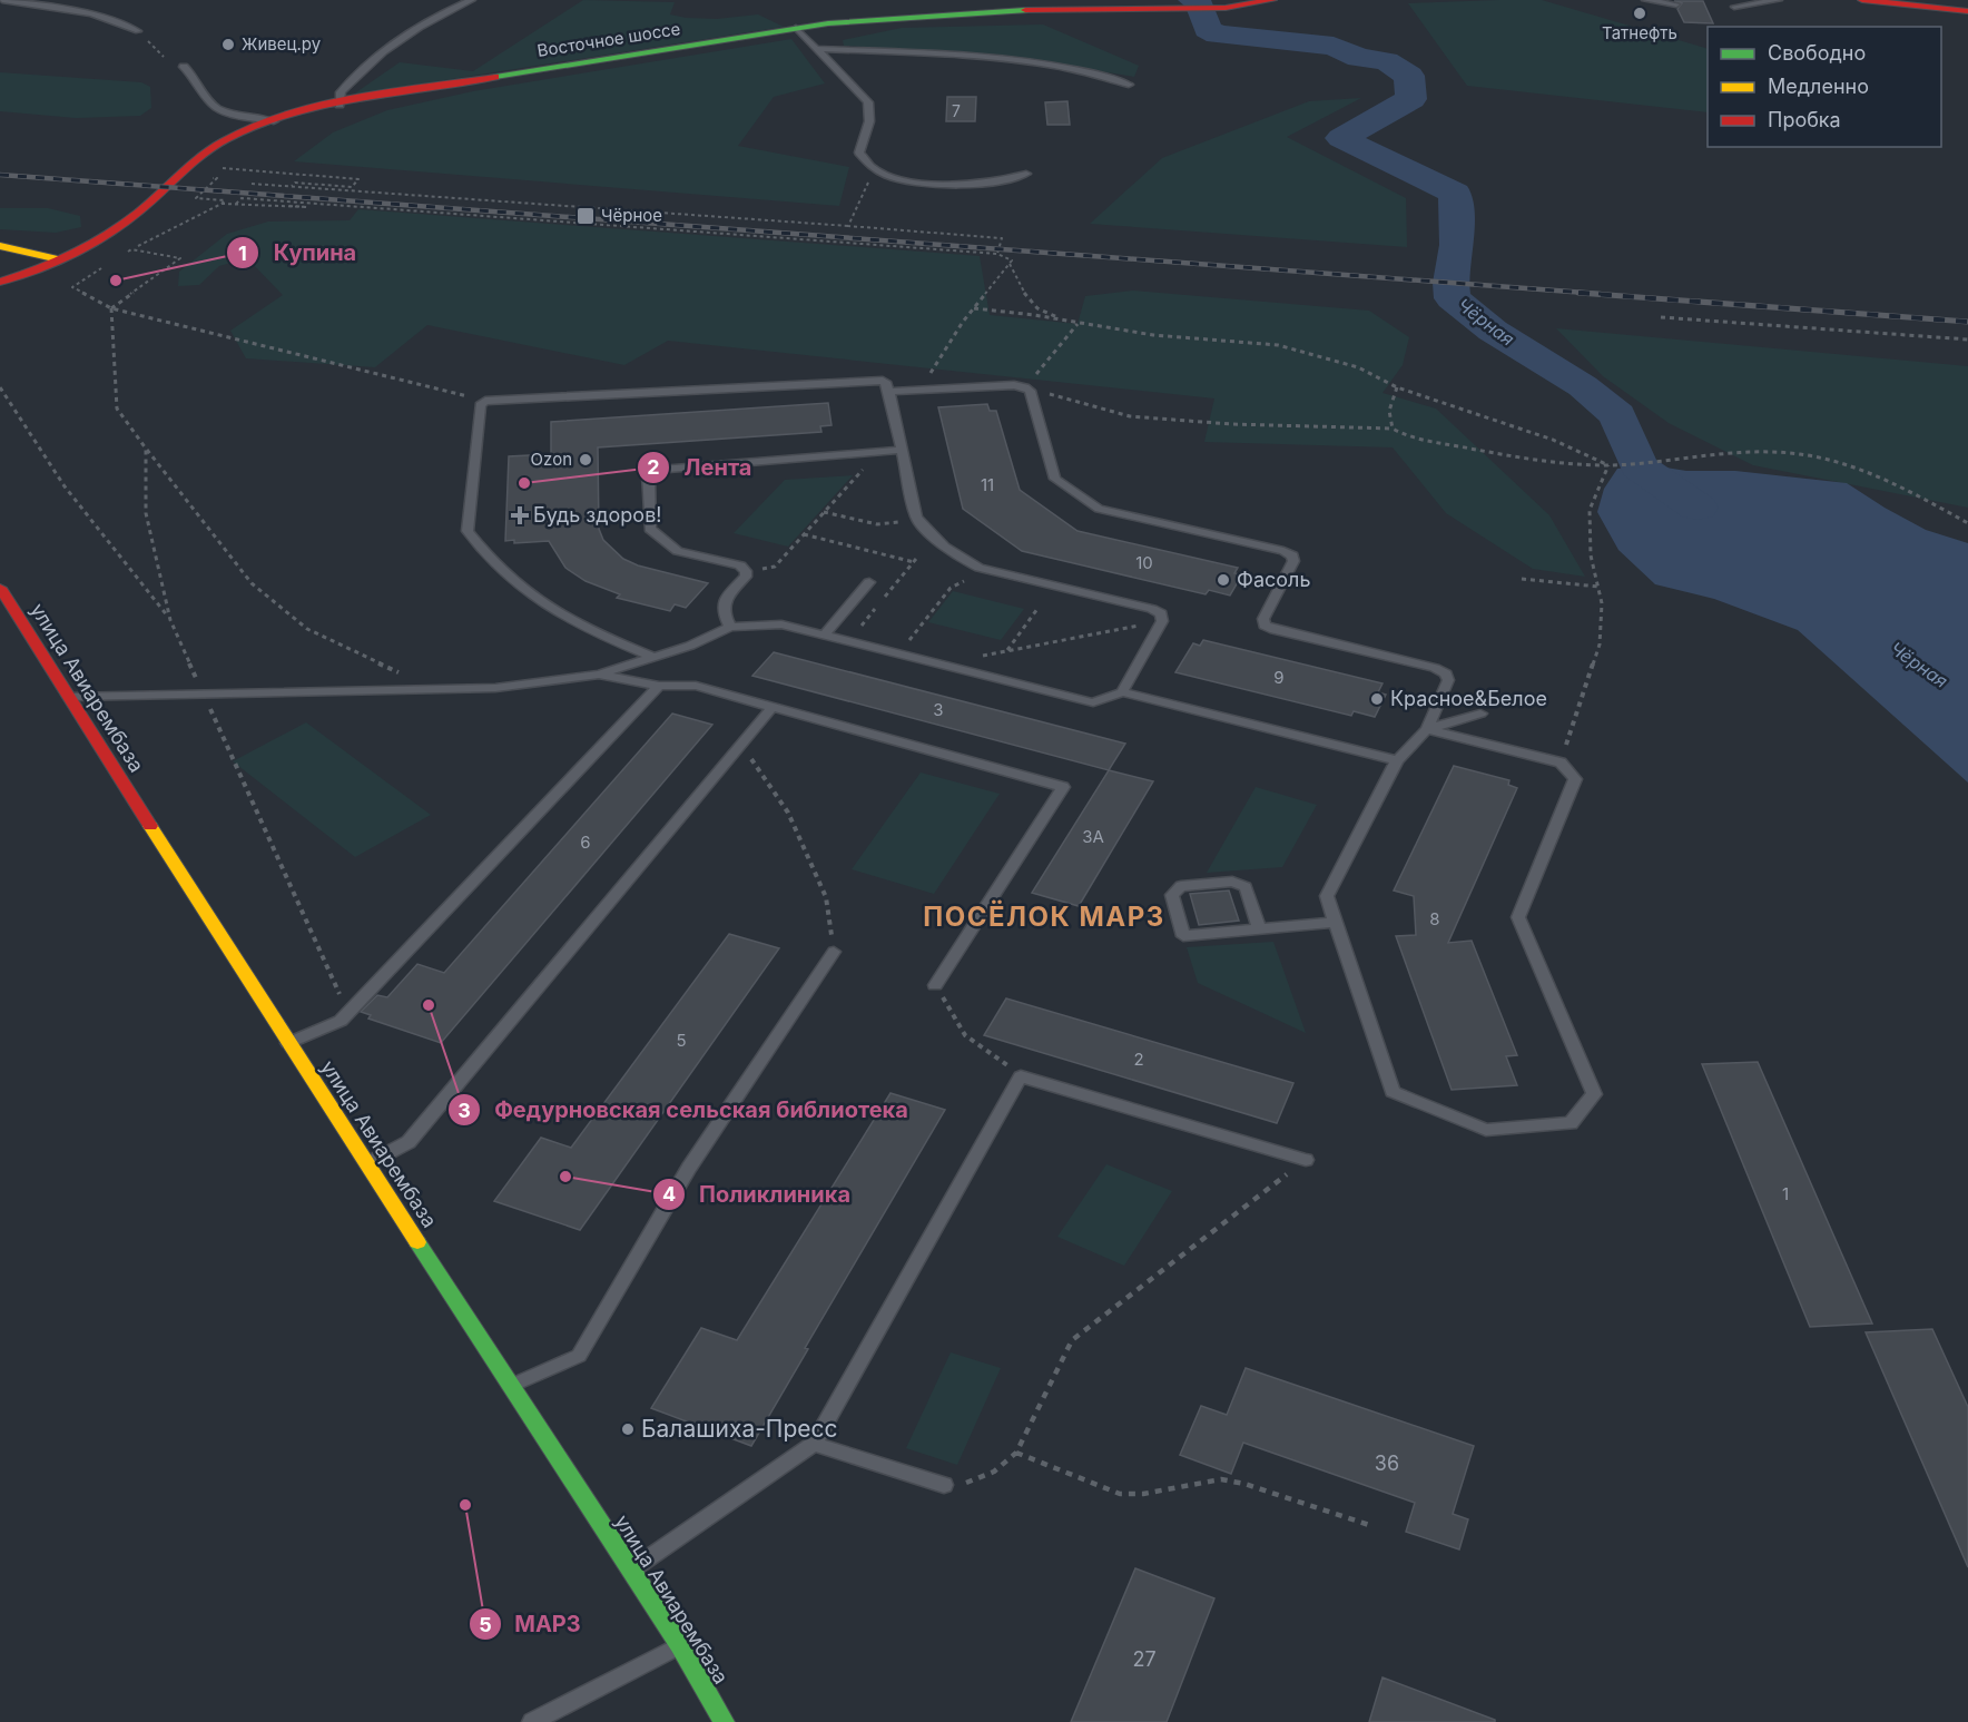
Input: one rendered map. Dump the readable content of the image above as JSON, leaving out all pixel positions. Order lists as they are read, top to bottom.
{
  "streets": {
    "main road": ["Восточное шоссе", "улица Авиарембаза"]
  },
  "districts": ["ПОСЁЛОК МАРЗ"],
  "water": ["Чёрная"],
  "places": {
    "other": [
      "Татнефть",
      "Живец.ру",
      "Купина",
      "Ozon",
      "Лента",
      "Фасоль",
      "Красное&Белое",
      "Федурновская сельская библиотека",
      "Поликлиника",
      "Балашиха-Пресс",
      "МАРЗ"
    ],
    "transit": ["Чёрное"],
    "health": ["Будь здоров!"]
  },
  "house_numbers": [
    "7",
    "11",
    "10",
    "9",
    "3",
    "3А",
    "6",
    "8",
    "5",
    "2",
    "1",
    "36",
    "27"
  ],
  "legend": ["Свободно", "Медленно", "Пробка"]
}
